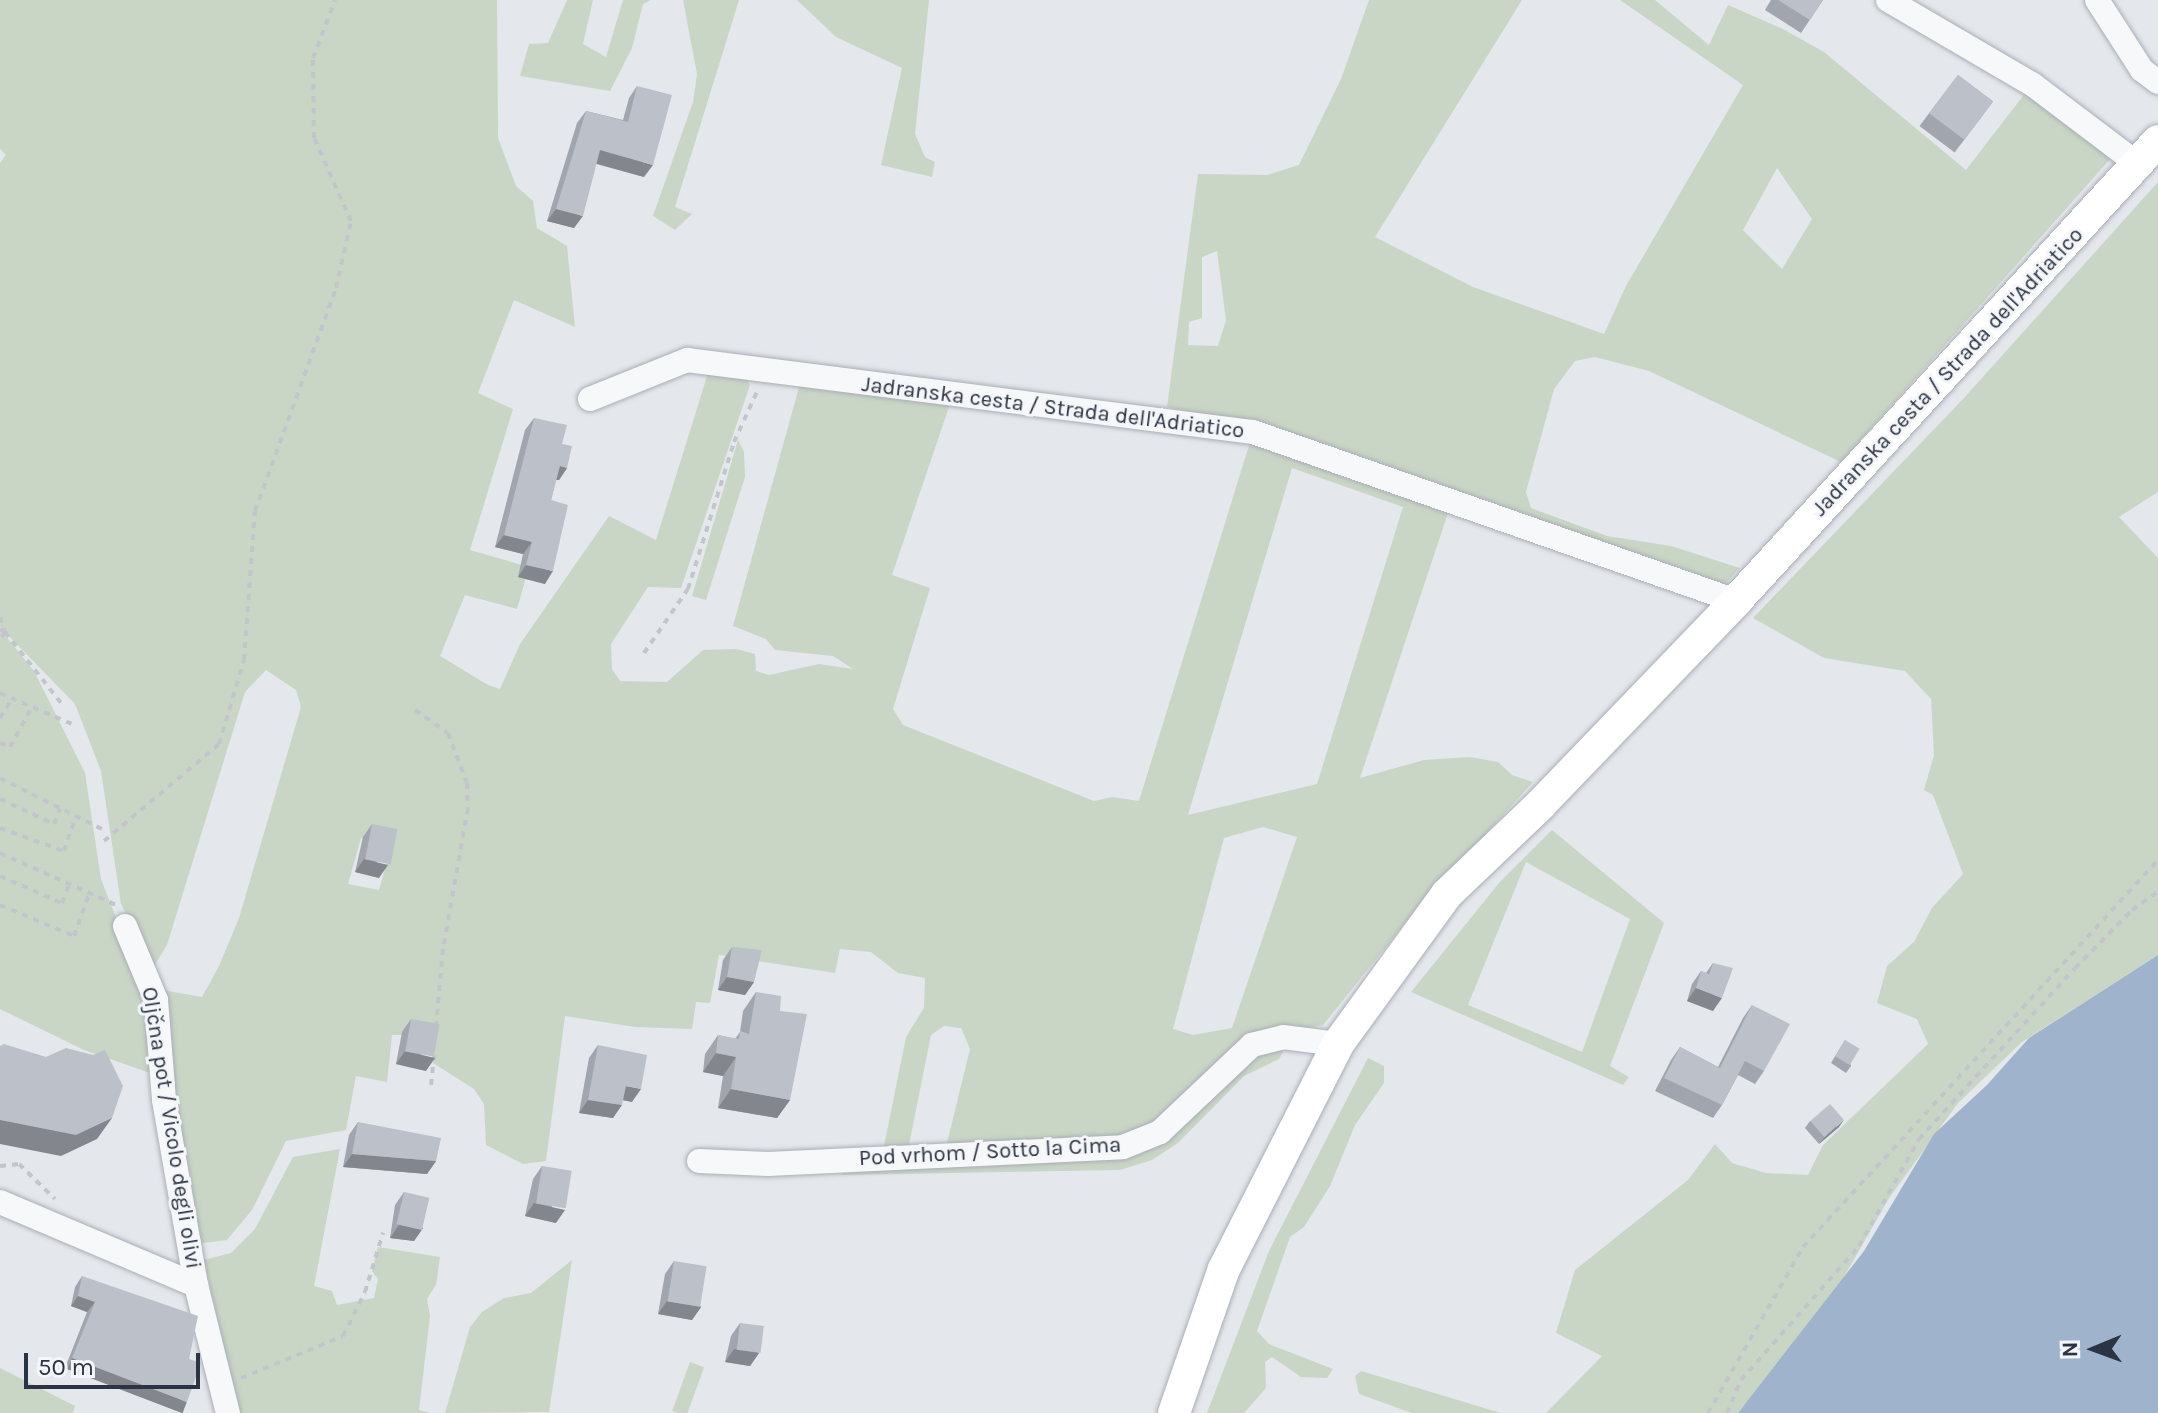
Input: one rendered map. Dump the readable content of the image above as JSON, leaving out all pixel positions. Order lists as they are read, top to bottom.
{
  "streets": {
    "main road": ["Jadranska cesta / Strada dell'Adriatico"],
    "street": ["Oljčna pot / Vicolo degli olivi", "Pod vrhom / Sotto la Cima"]
  },
  "crossings": [
    ["Jadranska cesta / Strada dell'Adriatico", "Pod vrhom / Sotto la Cima"]
  ],
  "scale_bar": "50 m",
  "north": "left"
}
